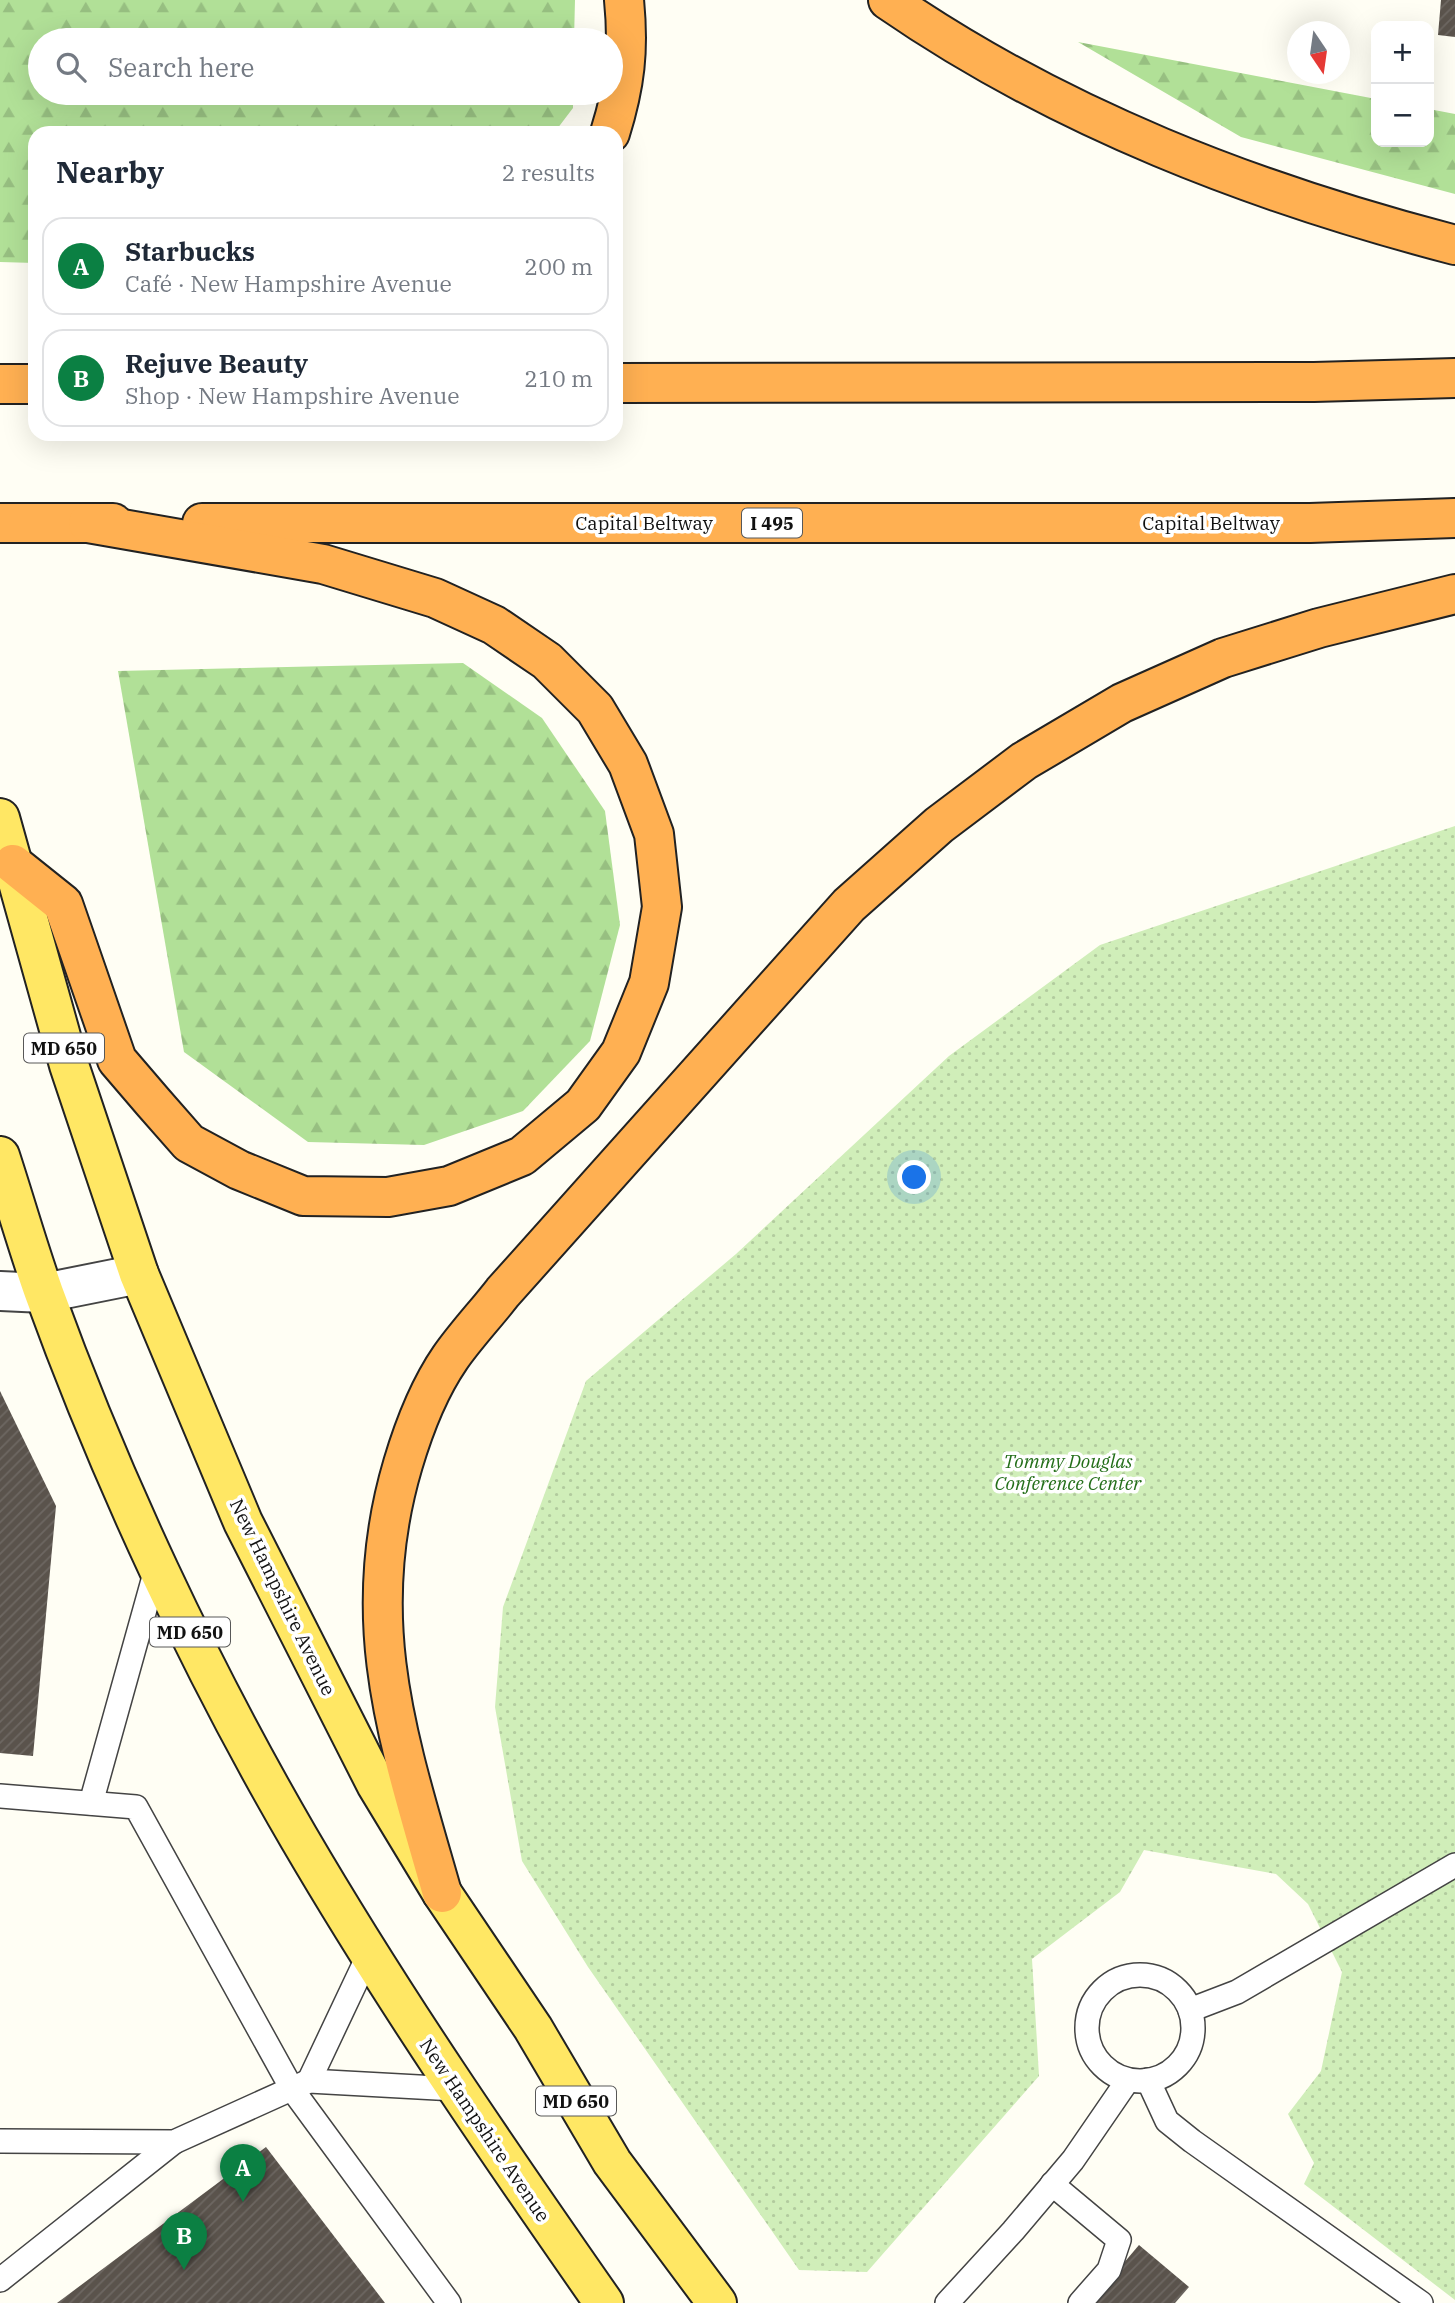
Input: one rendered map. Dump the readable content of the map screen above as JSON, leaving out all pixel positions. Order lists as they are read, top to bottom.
{
  "streets": {
    "highway": ["Capital Beltway", "I 495"],
    "main road": ["MD 650", "New Hampshire Avenue"]
  },
  "parks": ["Tommy Douglas Conference Center"],
  "north": "bottom",
  "page": {
    "map_buttons": ["+", "−"],
    "search": "Search here",
    "heading": ["Nearby", "2 results"],
    "list": [
      {
        "mark": "A",
        "name": "Starbucks",
        "note": "Café · New Hampshire Avenue",
        "value": "200 m"
      },
      {
        "mark": "B",
        "name": "Rejuve Beauty",
        "note": "Shop · New Hampshire Avenue",
        "value": "210 m"
      }
    ],
    "pins": ["A", "B"]
  }
}
